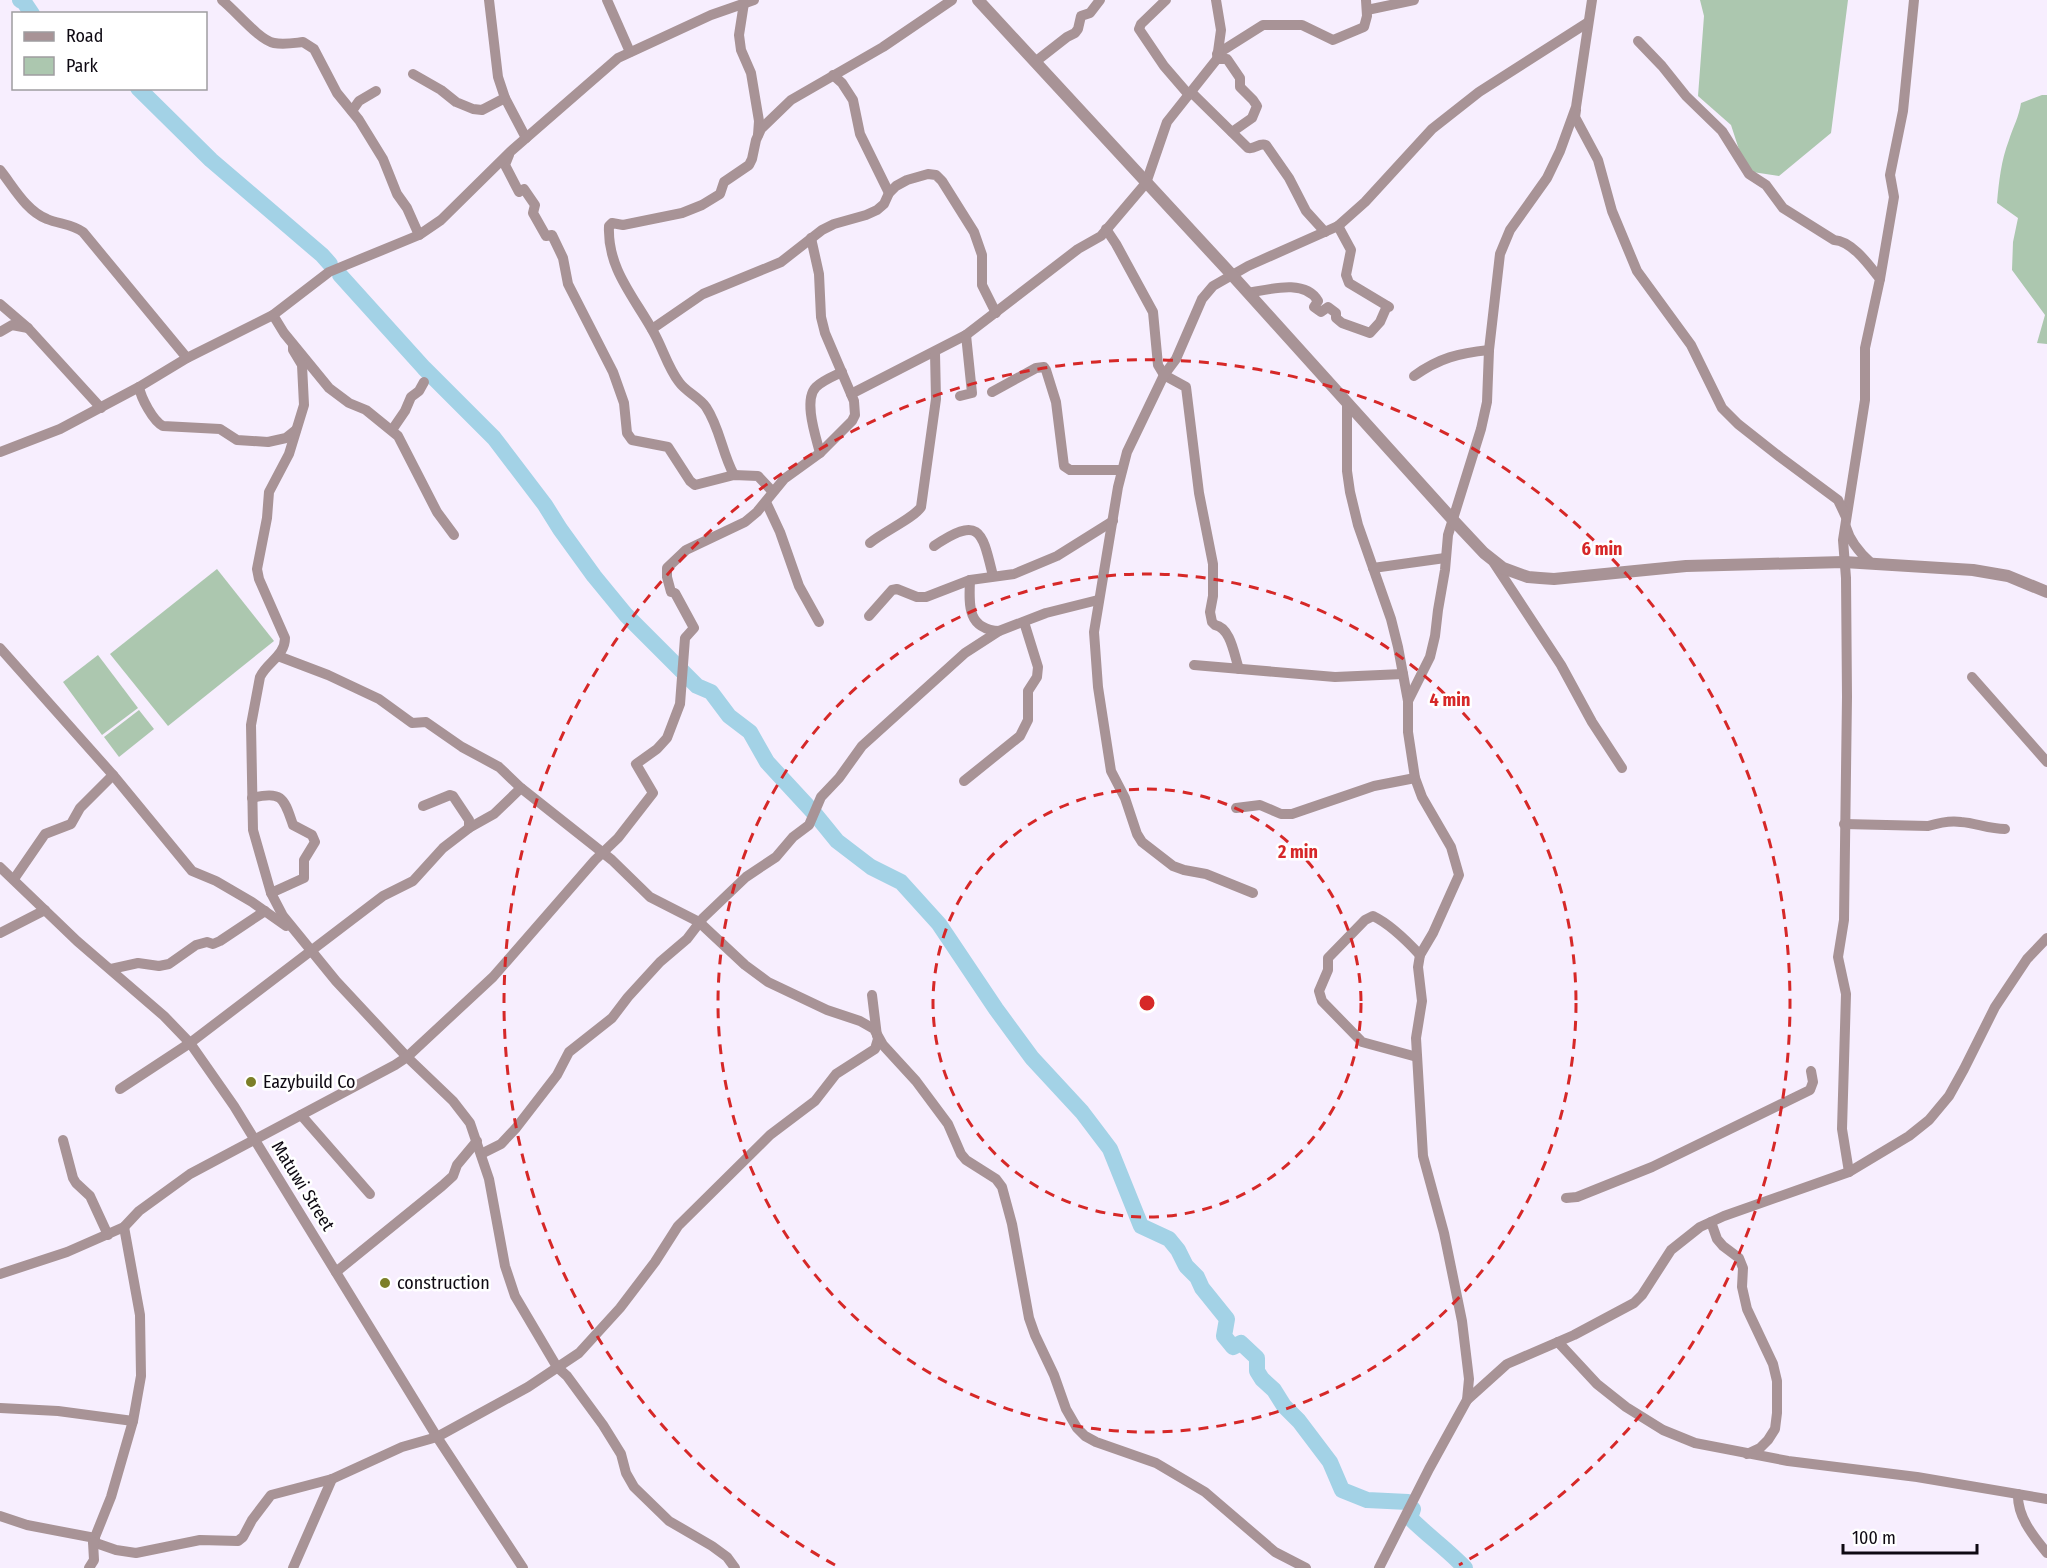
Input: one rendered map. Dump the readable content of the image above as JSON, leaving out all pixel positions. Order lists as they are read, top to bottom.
{
  "streets": {
    "street": ["Matuwi Street"]
  },
  "places": ["Eazybuild Co", "construction"],
  "legend": ["Road", "Park"],
  "scale_bar": "100 m",
  "rings": ["6 min", "4 min", "2 min"]
}
